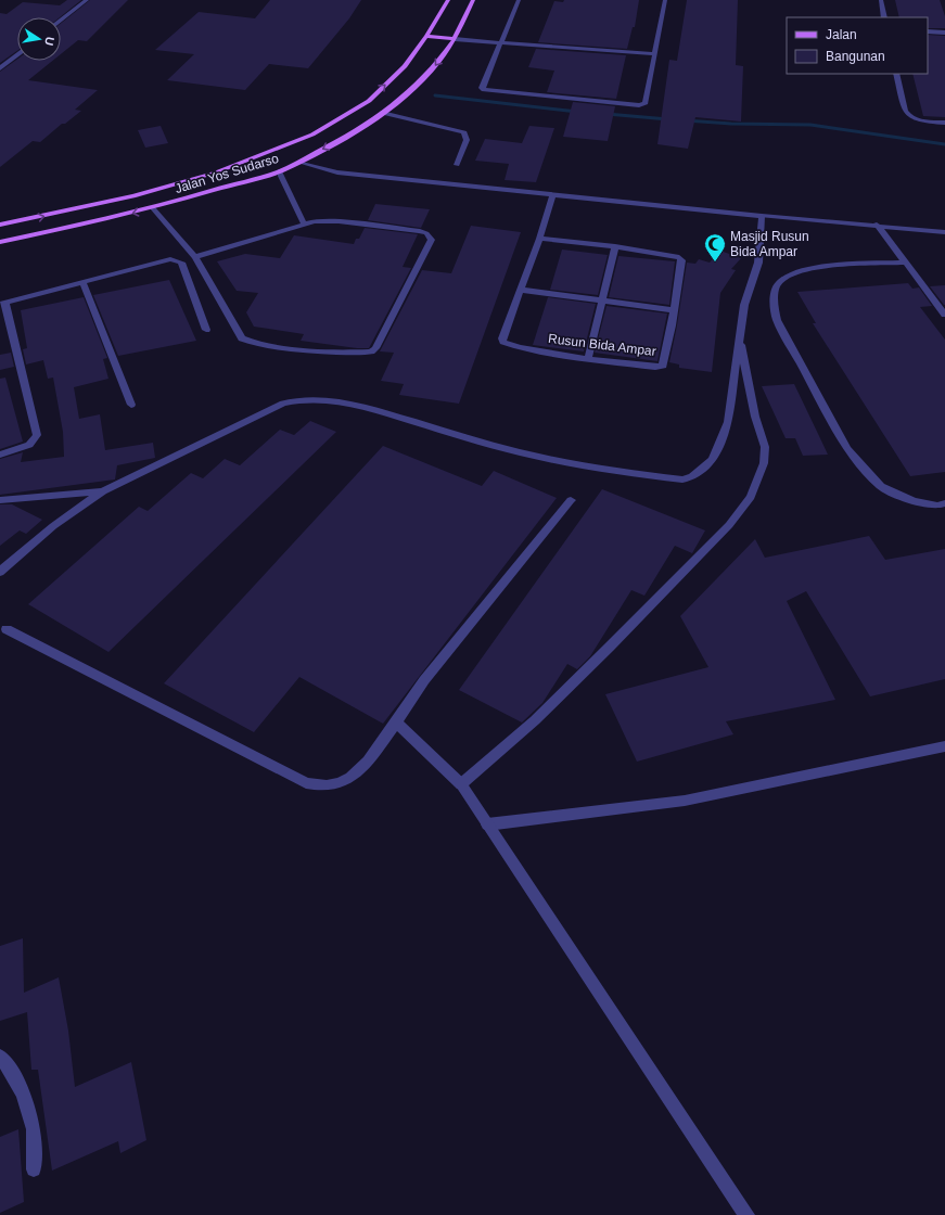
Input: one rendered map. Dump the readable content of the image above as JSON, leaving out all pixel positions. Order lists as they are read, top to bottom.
{
  "streets": {
    "main road": ["Jalan Yos Sudarso"],
    "street": ["Rusun Bida Ampar"]
  },
  "places": {
    "mosque": ["Masjid Rusun Bida Ampar"]
  },
  "legend": ["Jalan", "Bangunan"],
  "north": "right"
}
